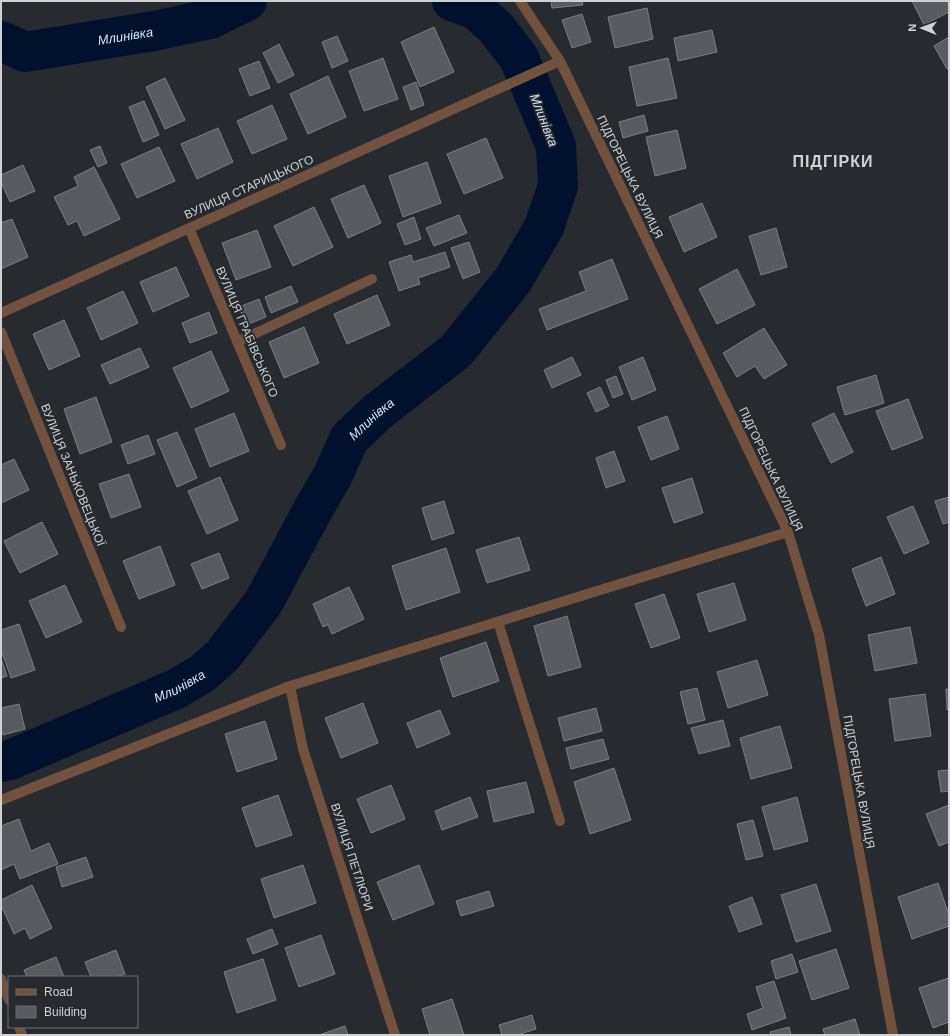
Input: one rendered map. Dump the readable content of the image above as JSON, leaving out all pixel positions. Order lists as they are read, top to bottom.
{
  "streets": {
    "street": [
      "ПІДГОРЕЦЬКА ВУЛИЦЯ",
      "ВУЛИЦЯ СТАРИЦЬКОГО",
      "ВУЛИЦЯ ГРАБІВСЬКОГО",
      "ВУЛИЦЯ ЗАНЬКОВЕЦЬКОЇ",
      "ВУЛИЦЯ ПЕТЛЮРИ"
    ]
  },
  "crossings": [
    ["ПІДГОРЕЦЬКА ВУЛИЦЯ", "ВУЛИЦЯ СТАРИЦЬКОГО"],
    ["ВУЛИЦЯ СТАРИЦЬКОГО", "ВУЛИЦЯ ГРАБІВСЬКОГО"]
  ],
  "districts": ["ПІДГІРКИ"],
  "water": ["Млинівка"],
  "legend": ["Road", "Building"],
  "north": "left"
}
